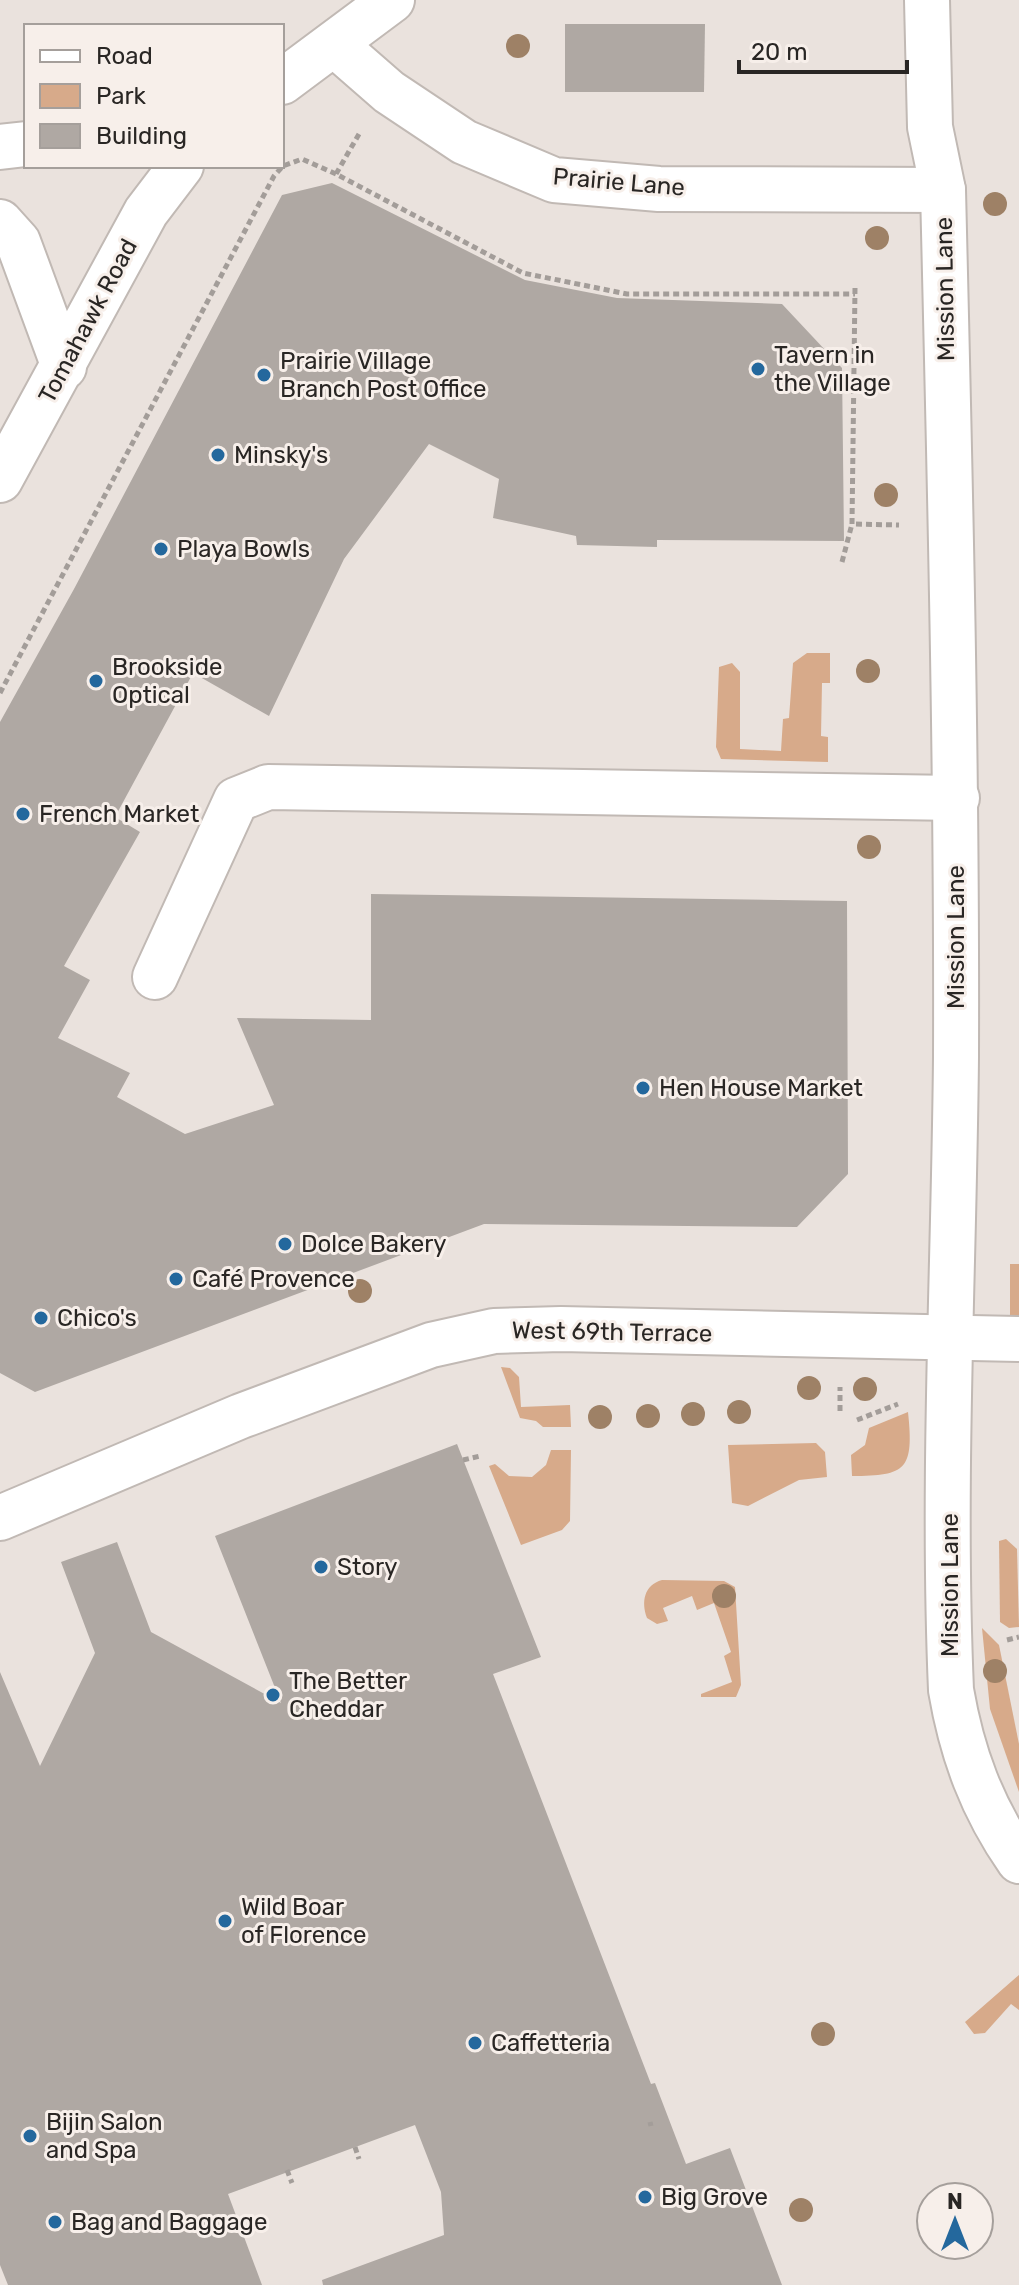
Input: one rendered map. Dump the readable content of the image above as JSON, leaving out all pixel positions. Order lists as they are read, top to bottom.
{
  "streets": {
    "street": [
      "Prairie Lane",
      "Mission Lane",
      "Tomahawk Road",
      "West 69th Terrace"
    ]
  },
  "crossings": [
    ["Prairie Lane", "Mission Lane"],
    ["Mission Lane", "West 69th Terrace"]
  ],
  "places": [
    "Tavern in the Village",
    "Prairie Village Branch Post Office",
    "Minsky's",
    "Playa Bowls",
    "Brookside Optical",
    "French Market",
    "Hen House Market",
    "Dolce Bakery",
    "Café Provence",
    "Chico's",
    "Story",
    "The Better Cheddar",
    "Wild Boar of Florence",
    "Caffetteria",
    "Bijin Salon and Spa",
    "Big Grove",
    "Bag and Baggage"
  ],
  "legend": ["Road", "Park", "Building"],
  "scale_bar": "20 m",
  "north": "top"
}
